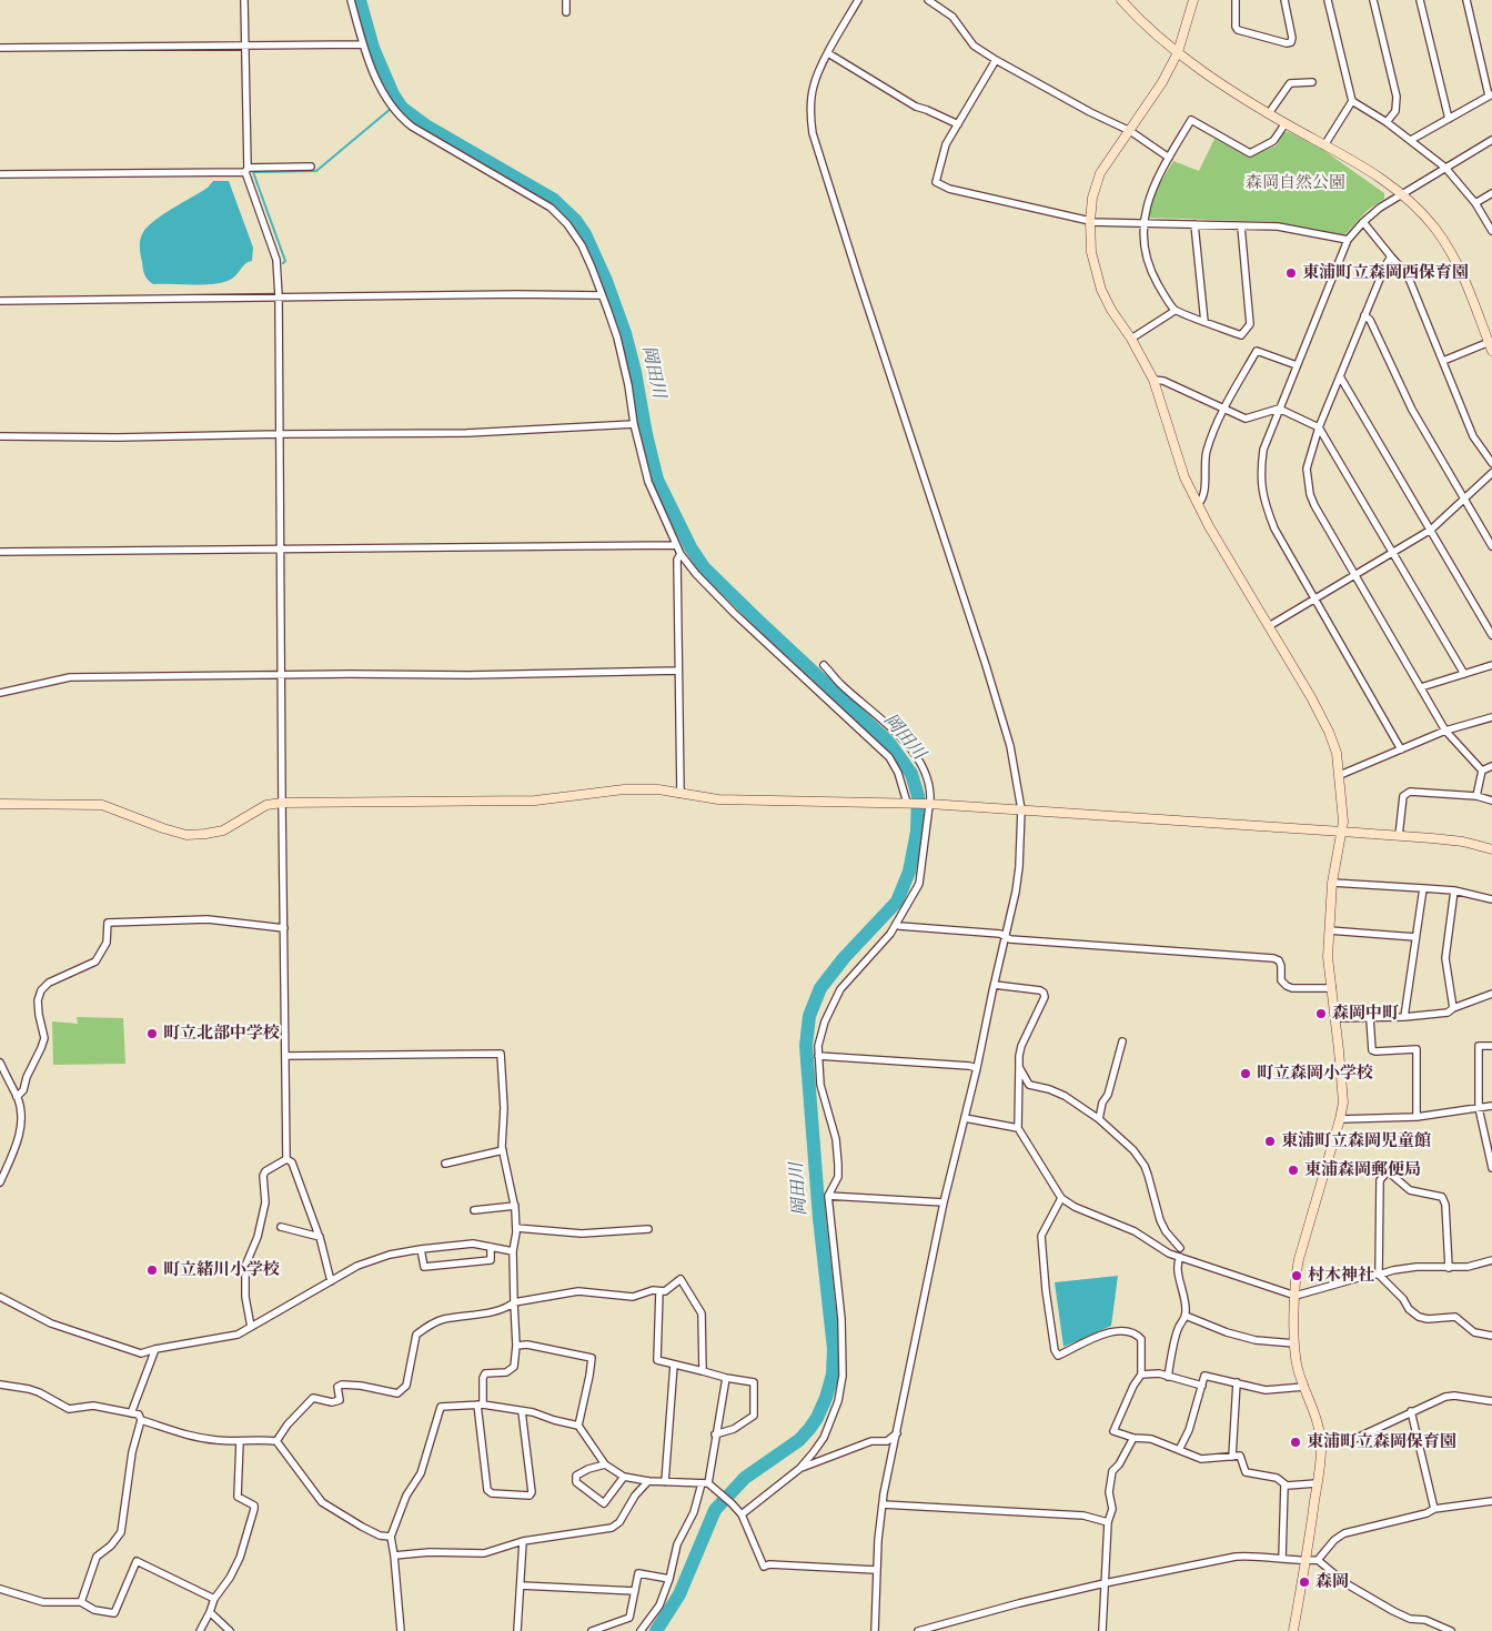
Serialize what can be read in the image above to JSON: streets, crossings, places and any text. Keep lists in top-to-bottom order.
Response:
{
  "water": ["岡田川"],
  "parks": ["森岡自然公園"],
  "places": [
    "東浦町立森岡西保育園",
    "森岡中町",
    "町立北部中学校",
    "町立森岡小学校",
    "東浦町立森岡児童館",
    "東浦森岡郵便局",
    "町立緒川小学校",
    "村木神社",
    "東浦町立森岡保育園",
    "森岡"
  ]
}
